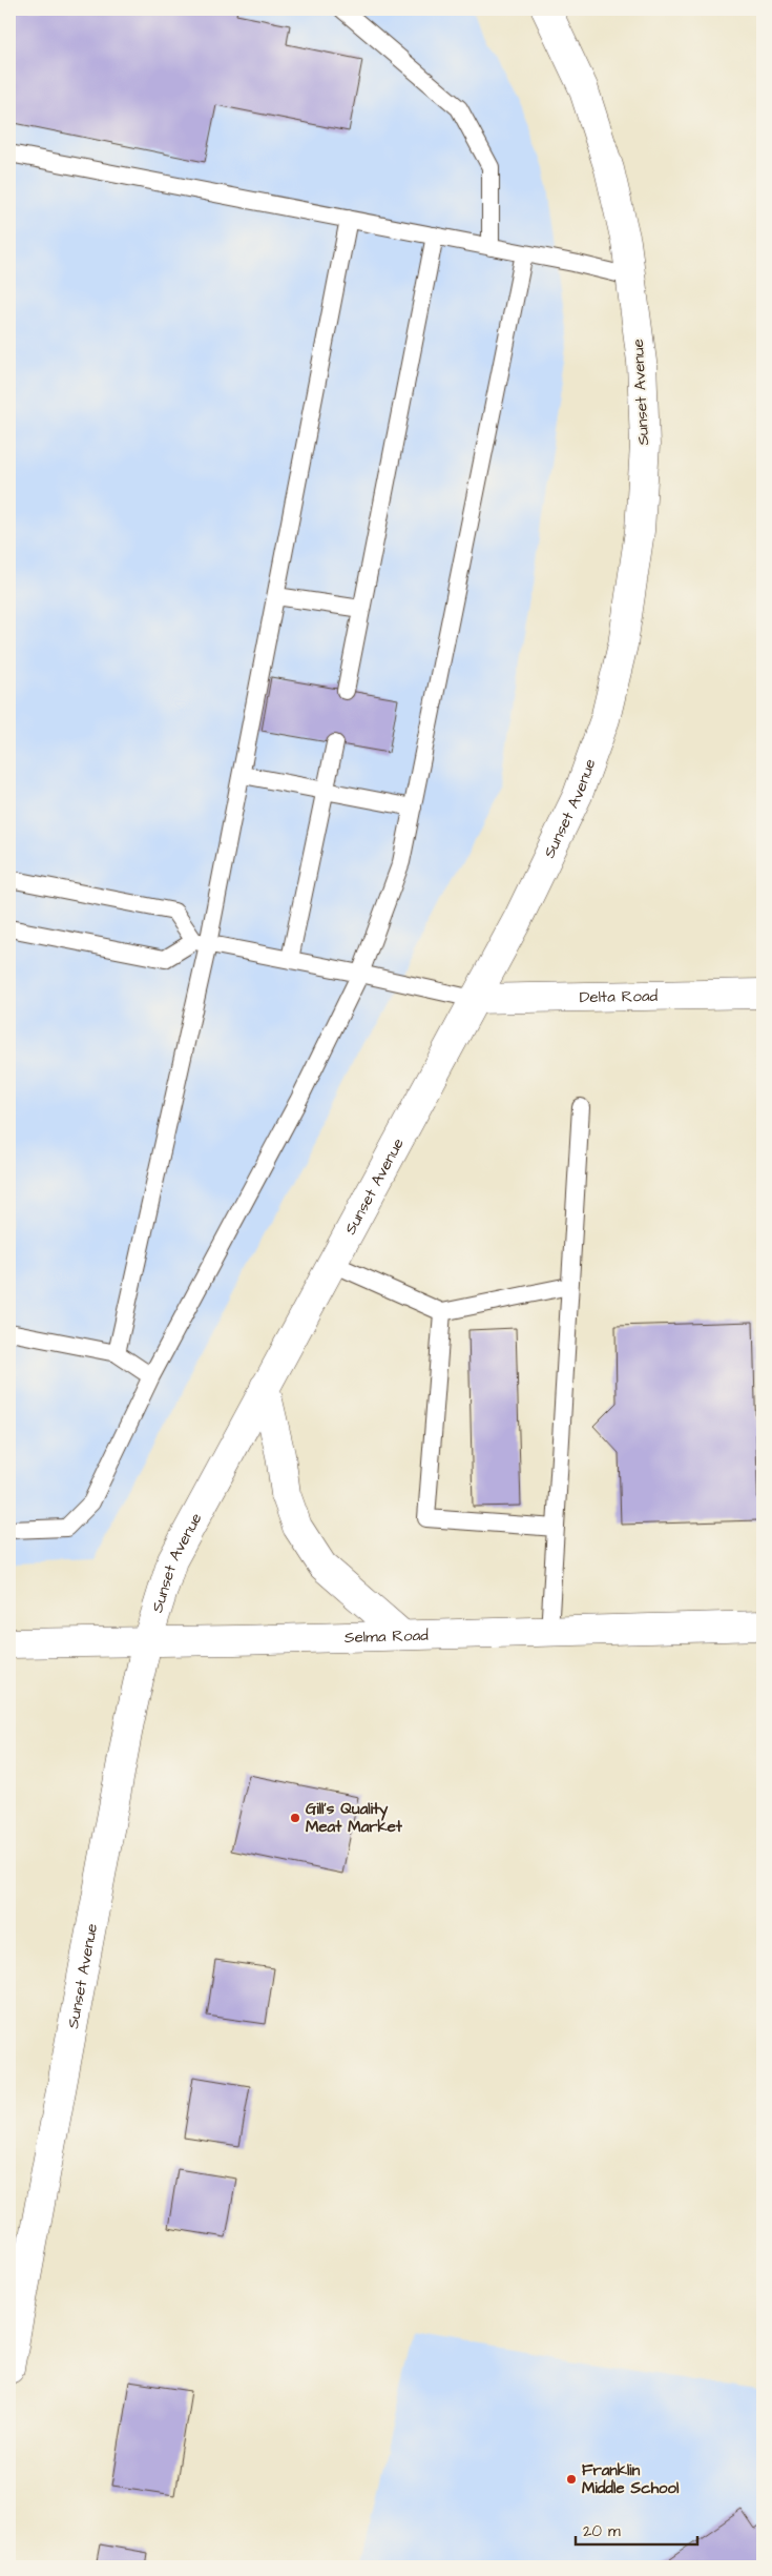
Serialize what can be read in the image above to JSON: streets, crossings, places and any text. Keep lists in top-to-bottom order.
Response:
{
  "streets": {
    "street": ["Sunset Avenue", "Delta Road", "Selma Road"]
  },
  "crossings": [
    ["Sunset Avenue", "Delta Road"],
    ["Sunset Avenue", "Selma Road"]
  ],
  "places": ["Gill's Quality Meat Market", "Franklin Middle School"],
  "scale_bar": "20 m"
}
